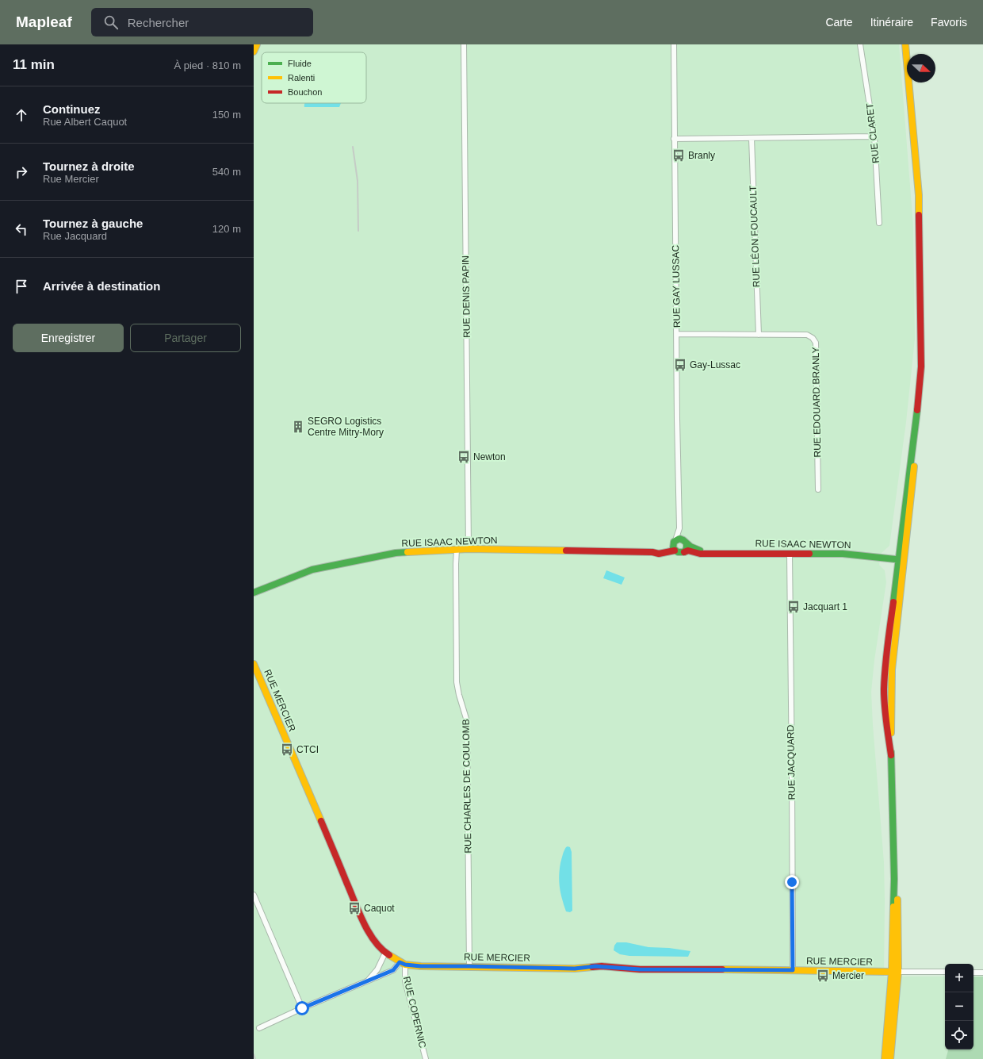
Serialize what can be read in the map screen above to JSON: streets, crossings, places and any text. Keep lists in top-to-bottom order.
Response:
{
  "streets": {
    "street": [
      "RUE CLARET",
      "RUE LÉON FOUCAULT",
      "RUE GAY LUSSAC",
      "RUE DENIS PAPIN",
      "RUE EDOUARD BRANLY",
      "RUE ISAAC NEWTON",
      "RUE MERCIER",
      "RUE JACQUARD",
      "RUE CHARLES DE COULOMB",
      "RUE COPERNIC"
    ]
  },
  "crossings": [
    ["RUE LÉON FOUCAULT", "RUE EDOUARD BRANLY"],
    ["RUE GAY LUSSAC", "RUE EDOUARD BRANLY"],
    ["RUE GAY LUSSAC", "RUE ISAAC NEWTON"],
    ["RUE DENIS PAPIN", "RUE ISAAC NEWTON"],
    ["RUE ISAAC NEWTON", "RUE JACQUARD"],
    ["RUE ISAAC NEWTON", "RUE CHARLES DE COULOMB"],
    ["RUE MERCIER", "RUE JACQUARD"],
    ["RUE MERCIER", "RUE CHARLES DE COULOMB"],
    ["RUE MERCIER", "RUE COPERNIC"]
  ],
  "places": {
    "bus stop": [
      "Branly",
      "Gay-Lussac",
      "Newton",
      "Jacquart 1",
      "CTCI",
      "Caquot",
      "Mercier"
    ],
    "building": ["SEGRO Logistics Centre Mitry-Mory"]
  },
  "legend": ["Fluide", "Ralenti", "Bouchon"],
  "north": "right",
  "page": {
    "header": "Mapleaf",
    "search": "Rechercher",
    "nav": ["Carte", "Itinéraire", "Favoris"],
    "heading": ["11 min", "À pied · 810 m"],
    "list": [
      ["Continuez", "Rue Albert Caquot", "150 m"],
      ["Tournez à droite", "Rue Mercier", "540 m"],
      ["Tournez à gauche", "Rue Jacquard", "120 m"],
      "Arrivée à destination"
    ],
    "buttons": ["Enregistrer", "Partager"],
    "map_buttons": ["+", "−"]
  }
}
